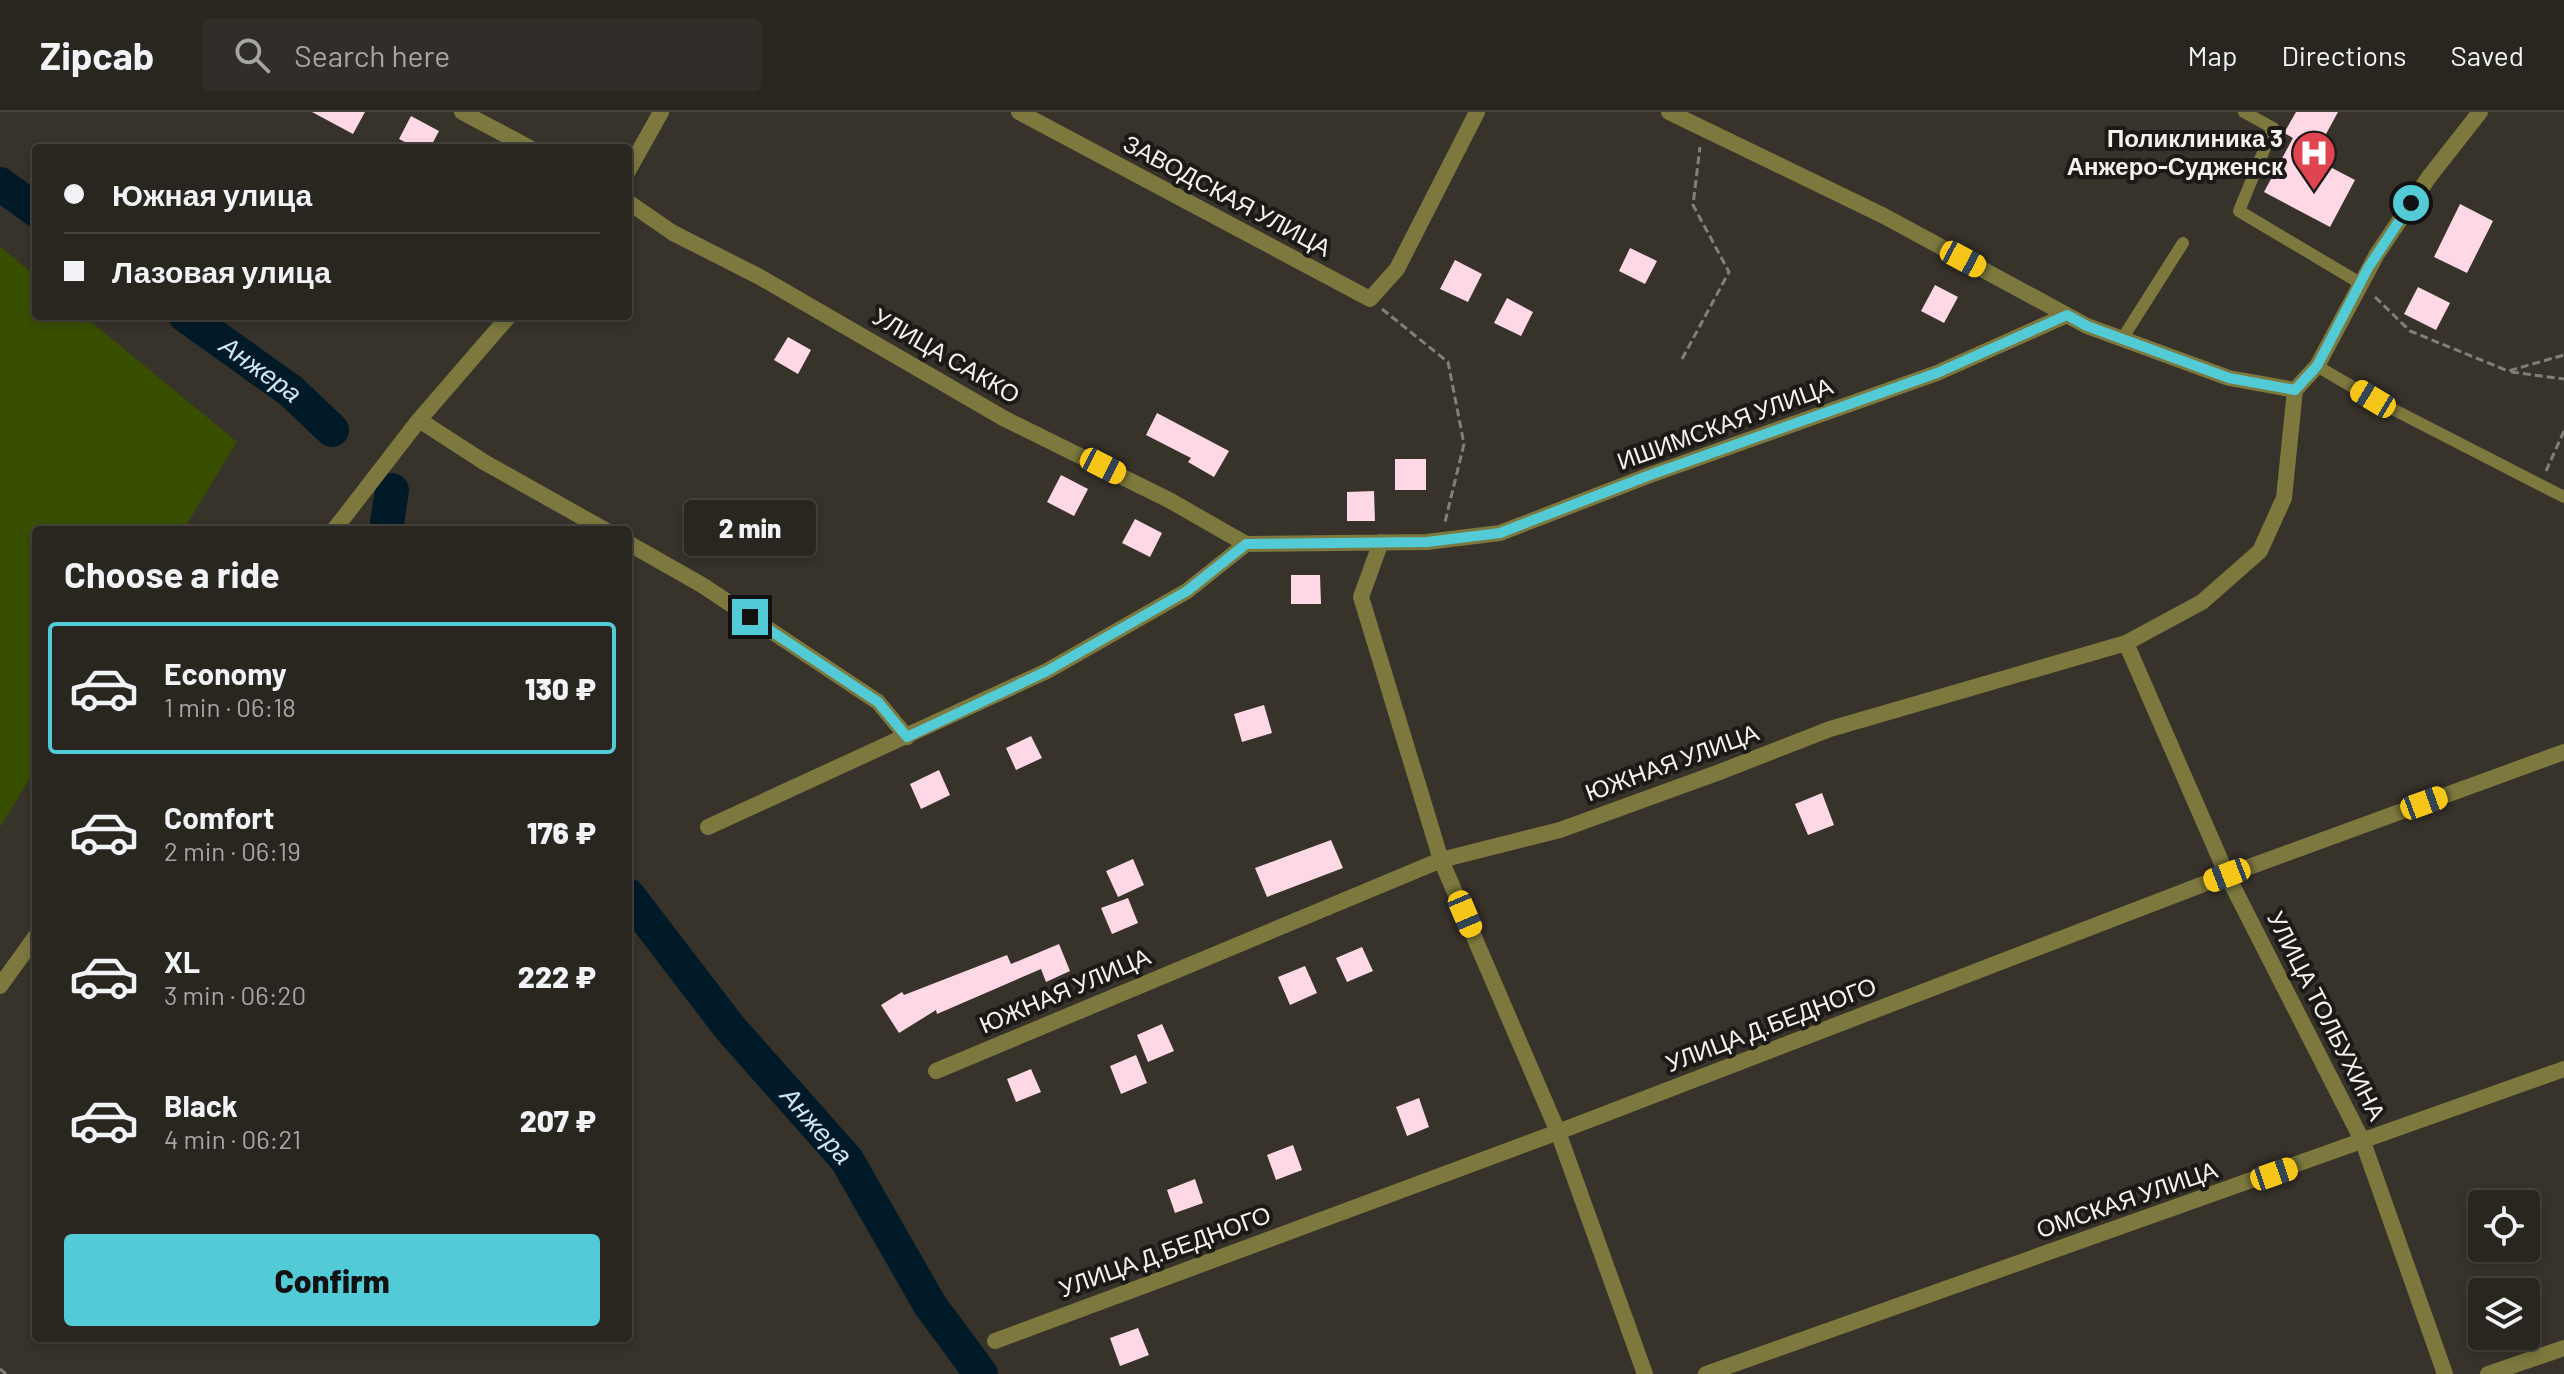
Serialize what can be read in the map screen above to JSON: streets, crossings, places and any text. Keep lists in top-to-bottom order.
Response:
{
  "streets": {
    "street": [
      "ЗАВОДСКАЯ УЛИЦА",
      "УЛИЦА САККО",
      "ИШИМСКАЯ УЛИЦА",
      "ЮЖНАЯ УЛИЦА",
      "УЛИЦА ТОЛБУХИНА",
      "УЛИЦА Д.БЕДНОГО",
      "ОМСКАЯ УЛИЦА"
    ]
  },
  "crossings": [
    ["УЛИЦА САККО", "ИШИМСКАЯ УЛИЦА"],
    ["ЮЖНАЯ УЛИЦА", "УЛИЦА ТОЛБУХИНА"],
    ["УЛИЦА ТОЛБУХИНА", "УЛИЦА Д.БЕДНОГО"],
    ["УЛИЦА ТОЛБУХИНА", "ОМСКАЯ УЛИЦА"]
  ],
  "water": ["Анжера"],
  "places": {
    "hospital": ["Поликлиника 3 Анжеро-Судженск"]
  },
  "page": {
    "header": "Zipcab",
    "search": "Search here",
    "nav": ["Map", "Directions", "Saved"],
    "banner": ["Южная улица", "Лазовая улица"],
    "bubble": "2 min",
    "heading": "Choose a ride",
    "list": [
      {
        "name": "Economy",
        "note": "1 min · 06:18",
        "value": "130 ₽"
      },
      {
        "name": "Comfort",
        "note": "2 min · 06:19",
        "value": "176 ₽"
      },
      {
        "name": "XL",
        "note": "3 min · 06:20",
        "value": "222 ₽"
      },
      {
        "name": "Black",
        "note": "4 min · 06:21",
        "value": "207 ₽"
      }
    ],
    "buttons": "Confirm"
  }
}
